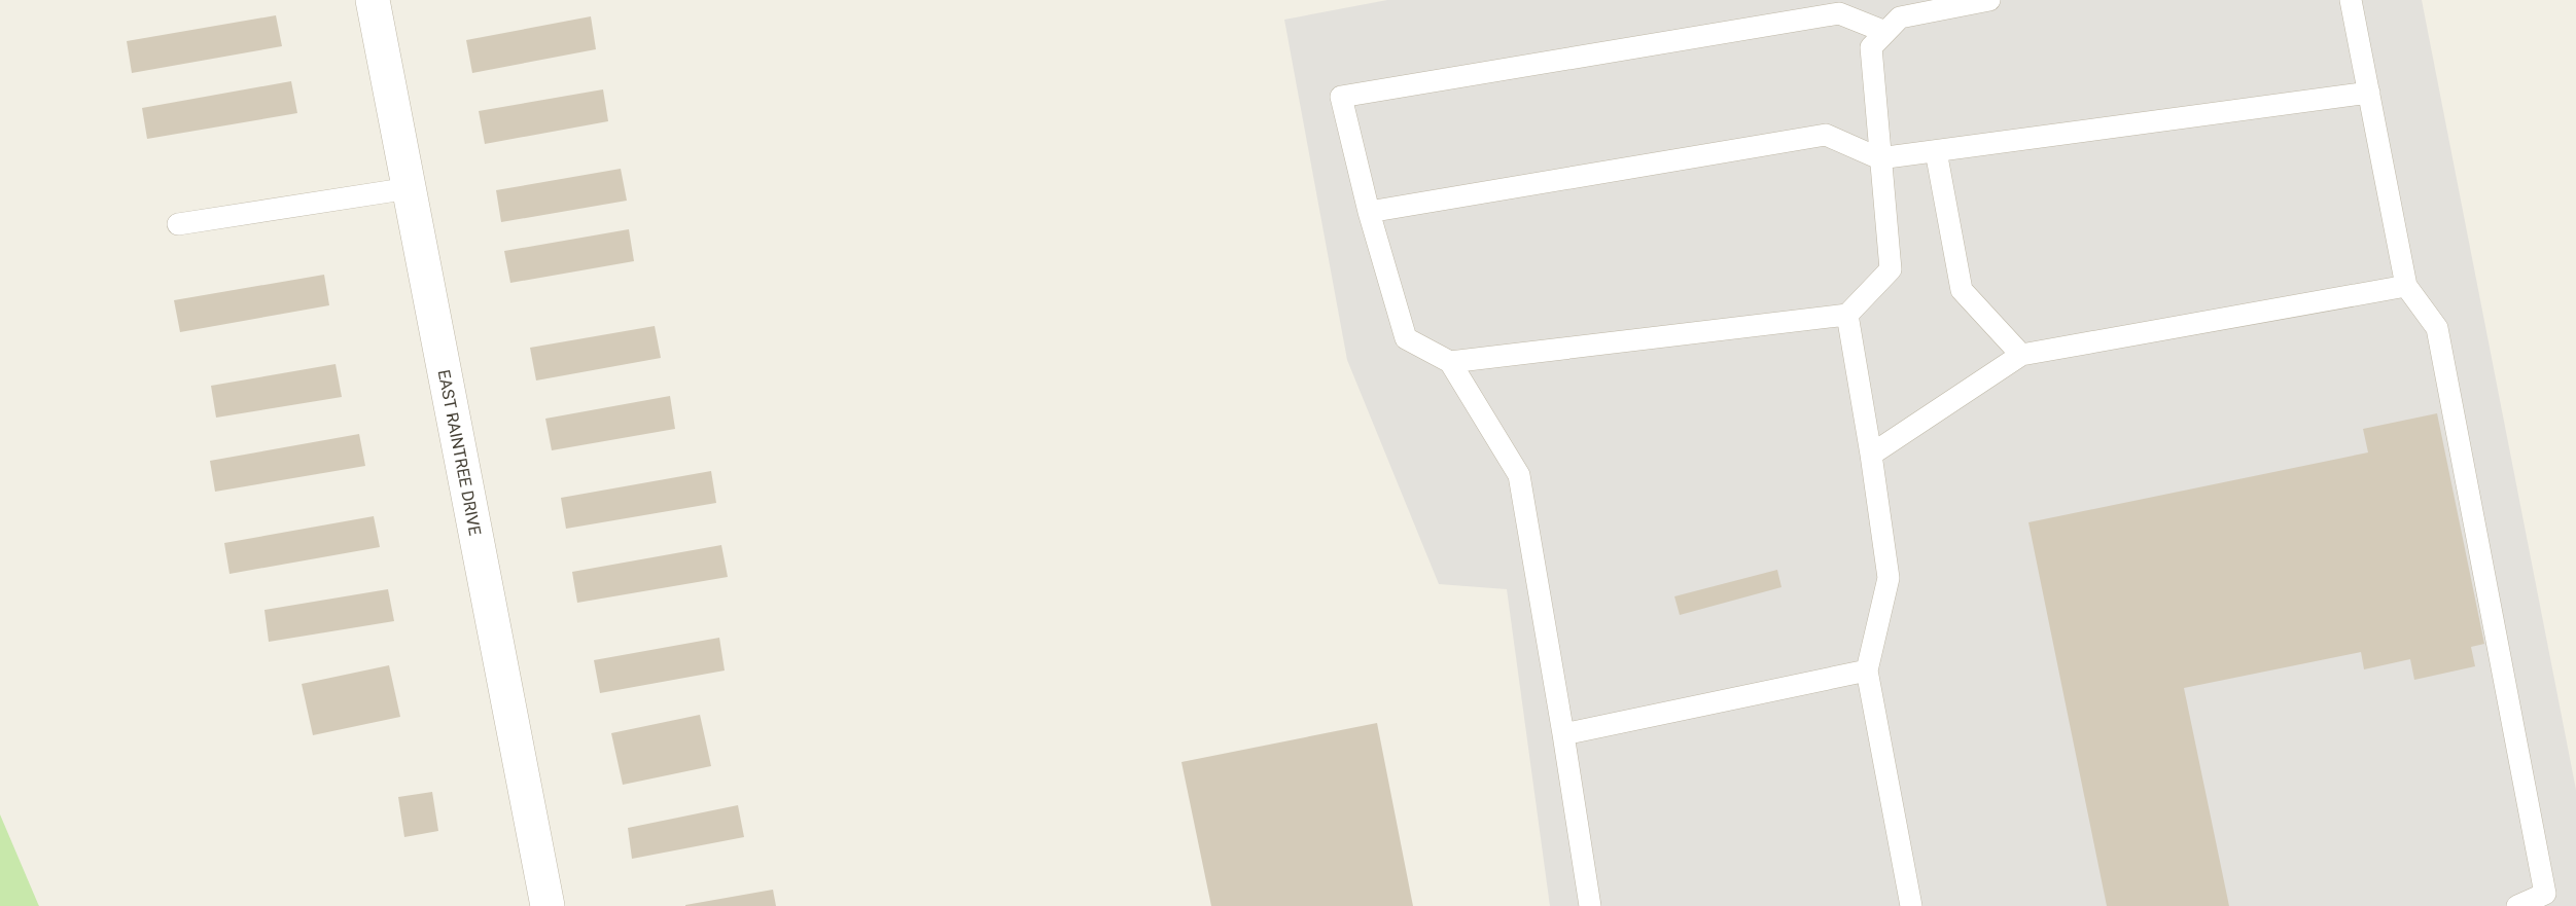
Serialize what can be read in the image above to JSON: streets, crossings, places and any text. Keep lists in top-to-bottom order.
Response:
{
  "streets": {
    "street": ["EAST RAINTREE DRIVE"]
  }
}
